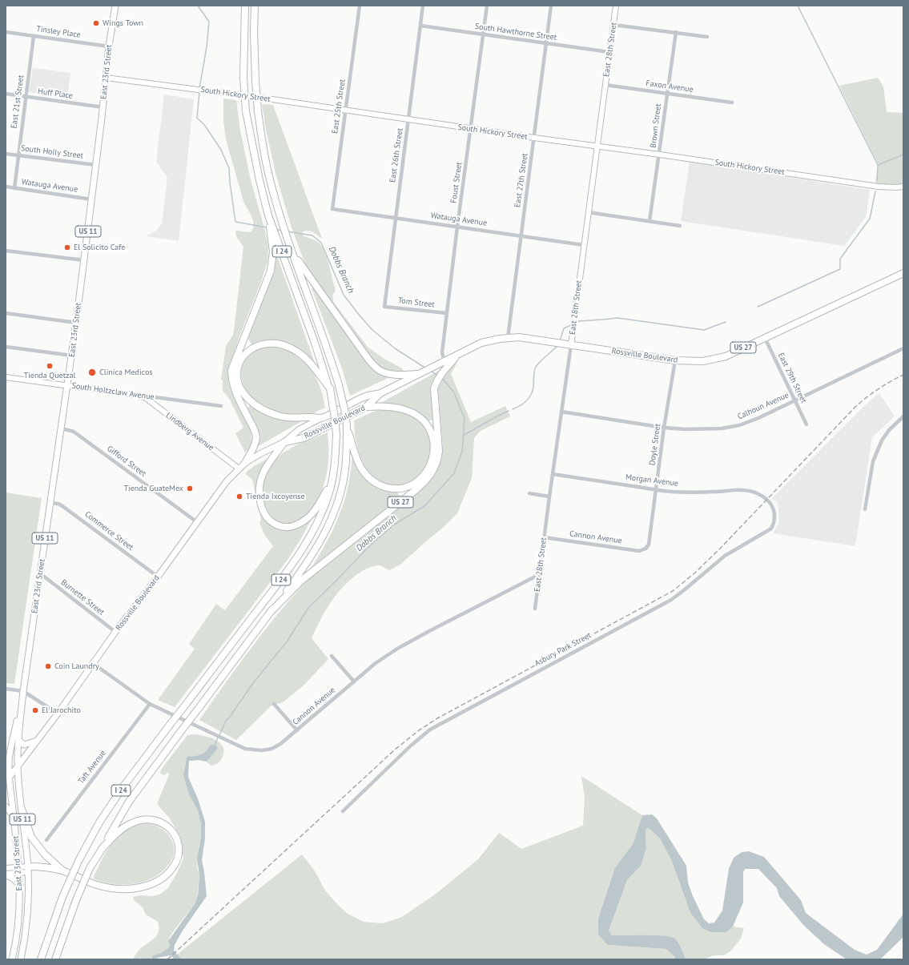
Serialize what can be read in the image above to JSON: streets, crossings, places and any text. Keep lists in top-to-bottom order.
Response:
{
  "streets": {
    "highway": ["I 24", "US 27", "Rossville Boulevard"],
    "main road": ["East 23rd Street", "US 11"],
    "street": [
      "Tinsley Place",
      "South Hawthorne Street",
      "East 28th Street",
      "Faxon Avenue",
      "Huff Place",
      "South Hickory Street",
      "East 21st Street",
      "East 25th Street",
      "Brown Street",
      "South Holly Street",
      "East 26th Street",
      "East 27th Street",
      "Foust Street",
      "Watauga Avenue",
      "Tom Street",
      "East 29th Street",
      "South Holtzclaw Avenue",
      "Calhoun Avenue",
      "Lindberg Avenue",
      "Doyle Street",
      "Gifford Street",
      "Morgan Avenue",
      "Commerce Street",
      "Cannon Avenue",
      "Burnette Street",
      "Asbury Park Street",
      "Taft Avenue"
    ]
  },
  "crossings": [
    ["Tinsley Place", "East 23rd Street"],
    ["Tinsley Place", "East 21st Street"],
    ["South Hawthorne Street", "East 28th Street"],
    ["South Hawthorne Street", "East 26th Street"],
    ["South Hawthorne Street", "East 27th Street"],
    ["South Hawthorne Street", "Foust Street"],
    ["East 28th Street", "Faxon Avenue"],
    ["East 28th Street", "South Hickory Street"],
    ["East 28th Street", "Watauga Avenue"],
    ["East 28th Street", "Rossville Boulevard"],
    ["East 28th Street", "Calhoun Avenue"],
    ["East 28th Street", "Morgan Avenue"],
    ["East 28th Street", "Cannon Avenue"],
    ["East 23rd Street", "Huff Place"],
    ["East 23rd Street", "South Hickory Street"],
    ["East 23rd Street", "South Holly Street"],
    ["East 23rd Street", "Watauga Avenue"],
    ["East 23rd Street", "Rossville Boulevard"],
    ["East 23rd Street", "South Holtzclaw Avenue"],
    ["East 23rd Street", "Gifford Street"],
    ["East 23rd Street", "Commerce Street"],
    ["East 23rd Street", "Burnette Street"],
    ["Faxon Avenue", "Brown Street"],
    ["Huff Place", "East 21st Street"],
    ["South Hickory Street", "East 25th Street"],
    ["South Hickory Street", "Brown Street"],
    ["South Hickory Street", "East 26th Street"],
    ["South Hickory Street", "East 27th Street"],
    ["South Hickory Street", "Foust Street"],
    ["East 21st Street", "South Holly Street"],
    ["East 21st Street", "Watauga Avenue"],
    ["East 25th Street", "Watauga Avenue"],
    ["East 26th Street", "Watauga Avenue"],
    ["East 26th Street", "Tom Street"],
    ["East 27th Street", "Watauga Avenue"],
    ["East 27th Street", "Rossville Boulevard"],
    ["Foust Street", "Watauga Avenue"],
    ["Foust Street", "Tom Street"],
    ["Foust Street", "Rossville Boulevard"],
    ["I 24", "US 27"],
    ["US 27", "Rossville Boulevard"],
    ["Rossville Boulevard", "East 29th Street"],
    ["Rossville Boulevard", "Lindberg Avenue"],
    ["Rossville Boulevard", "Doyle Street"],
    ["Rossville Boulevard", "Gifford Street"],
    ["Rossville Boulevard", "Commerce Street"],
    ["Rossville Boulevard", "Cannon Avenue"],
    ["Rossville Boulevard", "Burnette Street"],
    ["East 29th Street", "Calhoun Avenue"],
    ["South Holtzclaw Avenue", "Lindberg Avenue"],
    ["Calhoun Avenue", "Doyle Street"],
    ["Doyle Street", "Morgan Avenue"],
    ["Doyle Street", "Cannon Avenue"],
    ["Morgan Avenue", "Asbury Park Street"],
    ["Cannon Avenue", "Taft Avenue"]
  ],
  "water": ["Dobbs Branch"],
  "places": [
    "Wings Town",
    "El Solicito Cafe",
    "Tienda Quetzal",
    "Clinica Medicos",
    "Tienda GuateMex",
    "Tienda Ixcoyense",
    "Coin Laundry",
    "El Jarochito"
  ]
}
